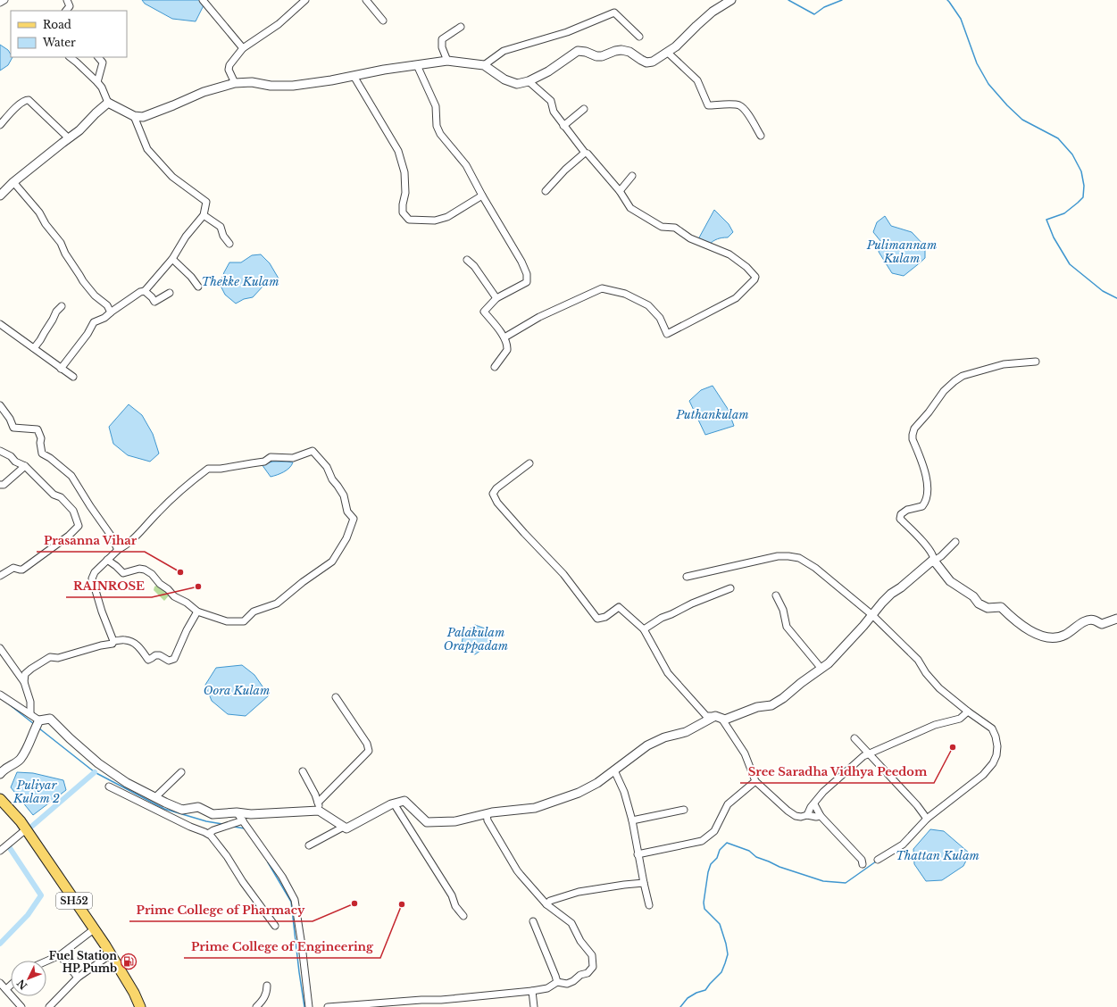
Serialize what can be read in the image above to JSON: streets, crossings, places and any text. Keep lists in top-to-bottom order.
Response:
{
  "streets": {
    "main road": ["SH52"]
  },
  "water": [
    "Pulimannam Kulam",
    "Thekke Kulam",
    "Puthankulam",
    "Palakulam Orappadam",
    "Oora Kulam",
    "Puliyar Kulam 2",
    "Thattan Kulam"
  ],
  "places": {
    "other": [
      "Prasanna Vihar",
      "RAINROSE",
      "Sree Saradha Vidhya Peedom",
      "Prime College of Pharmacy",
      "Prime College of Engineering"
    ],
    "fuel station": ["Fuel Station HP Pumb"]
  },
  "legend": ["Road", "Water"],
  "north": "bottom left"
}
